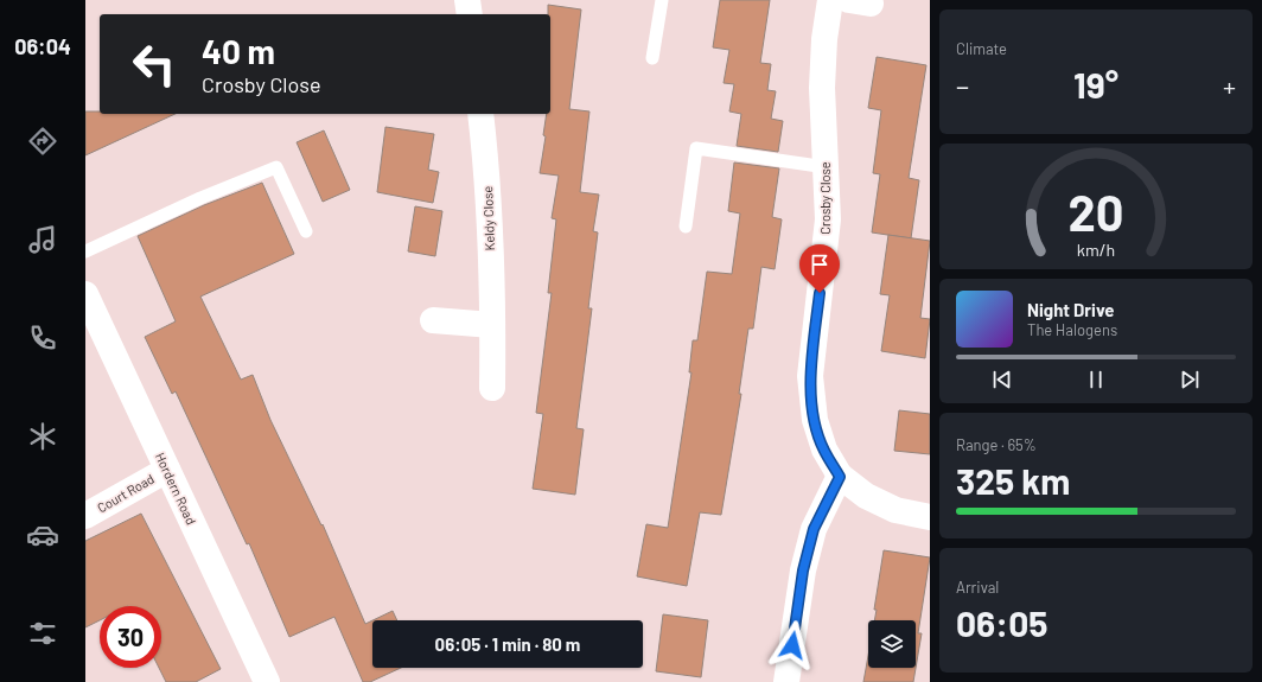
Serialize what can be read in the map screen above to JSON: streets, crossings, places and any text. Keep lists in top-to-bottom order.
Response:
{
  "streets": {
    "street": [
      "Crosby Close",
      "Keldy Close",
      "Hordern Road",
      "Court Road"
    ]
  },
  "crossings": [
    ["Hordern Road", "Court Road"]
  ],
  "page": {
    "tabs": "06:04",
    "tile": [
      "Climate",
      ["Range · 65%", "325 km"],
      ["Arrival", "06:05"]
    ],
    "turn": ["40 m", "Crosby Close"],
    "heat": ["−", "19°", "+"],
    "song": ["Night Drive", "The Halogens"],
    "limit": "30",
    "trip": "06:05 · 1 min · 80 m",
    "gauge": ["20", "km/h"]
  }
}
